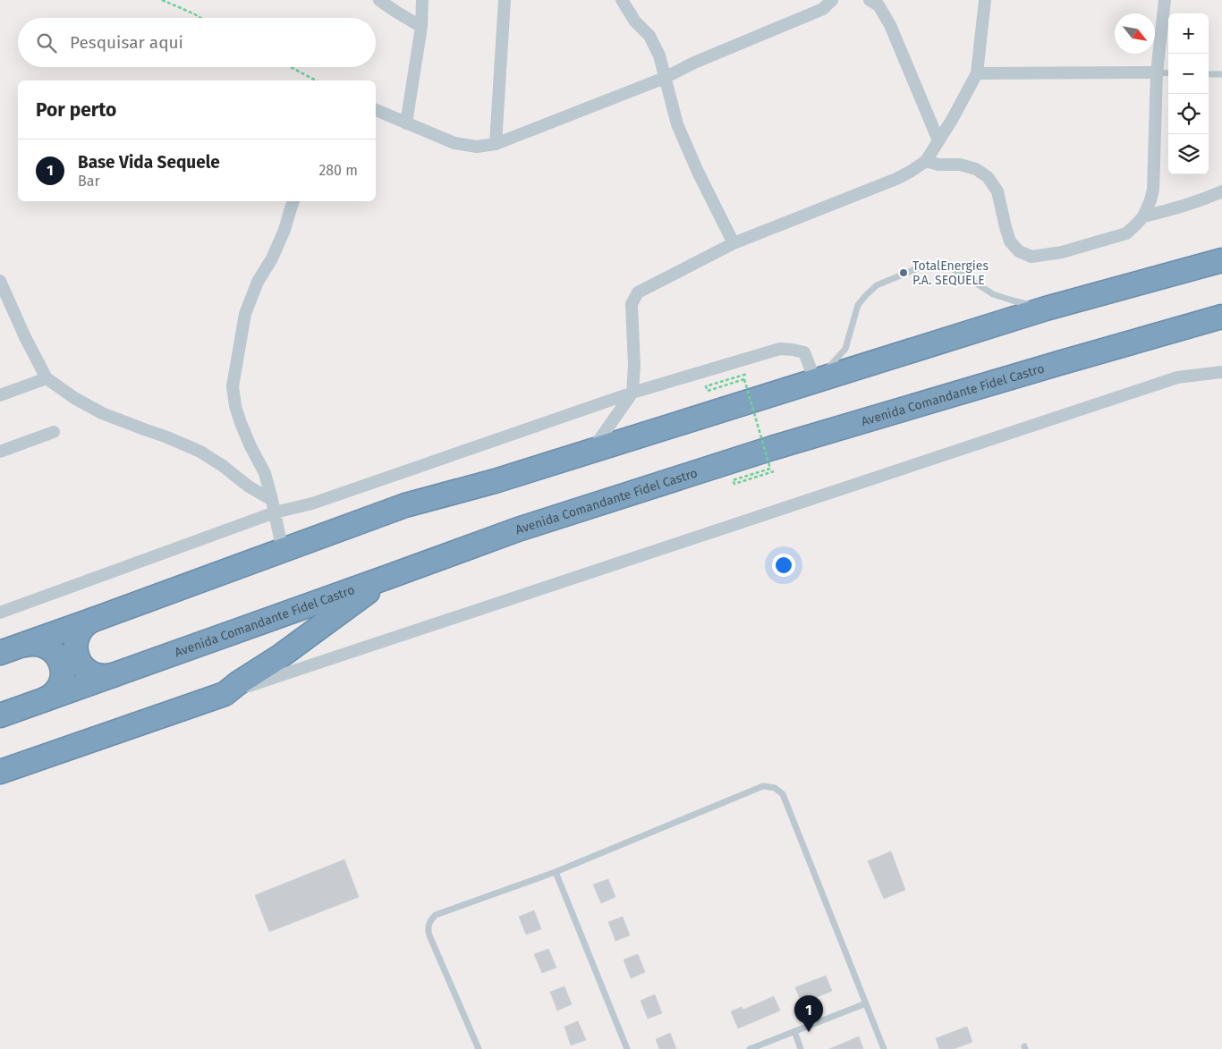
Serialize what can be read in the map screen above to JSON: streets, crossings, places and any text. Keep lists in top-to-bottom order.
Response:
{
  "streets": {
    "highway": ["Avenida Comandante Fidel Castro"]
  },
  "places": ["TotalEnergies P.A. SEQUELE"],
  "north": "bottom right",
  "page": {
    "map_buttons": ["+", "−"],
    "search": "Pesquisar aqui",
    "heading": "Por perto",
    "list": [
      {
        "mark": "1",
        "name": "Base Vida Sequele",
        "note": "Bar",
        "value": "280 m"
      }
    ],
    "pins": "1"
  }
}
